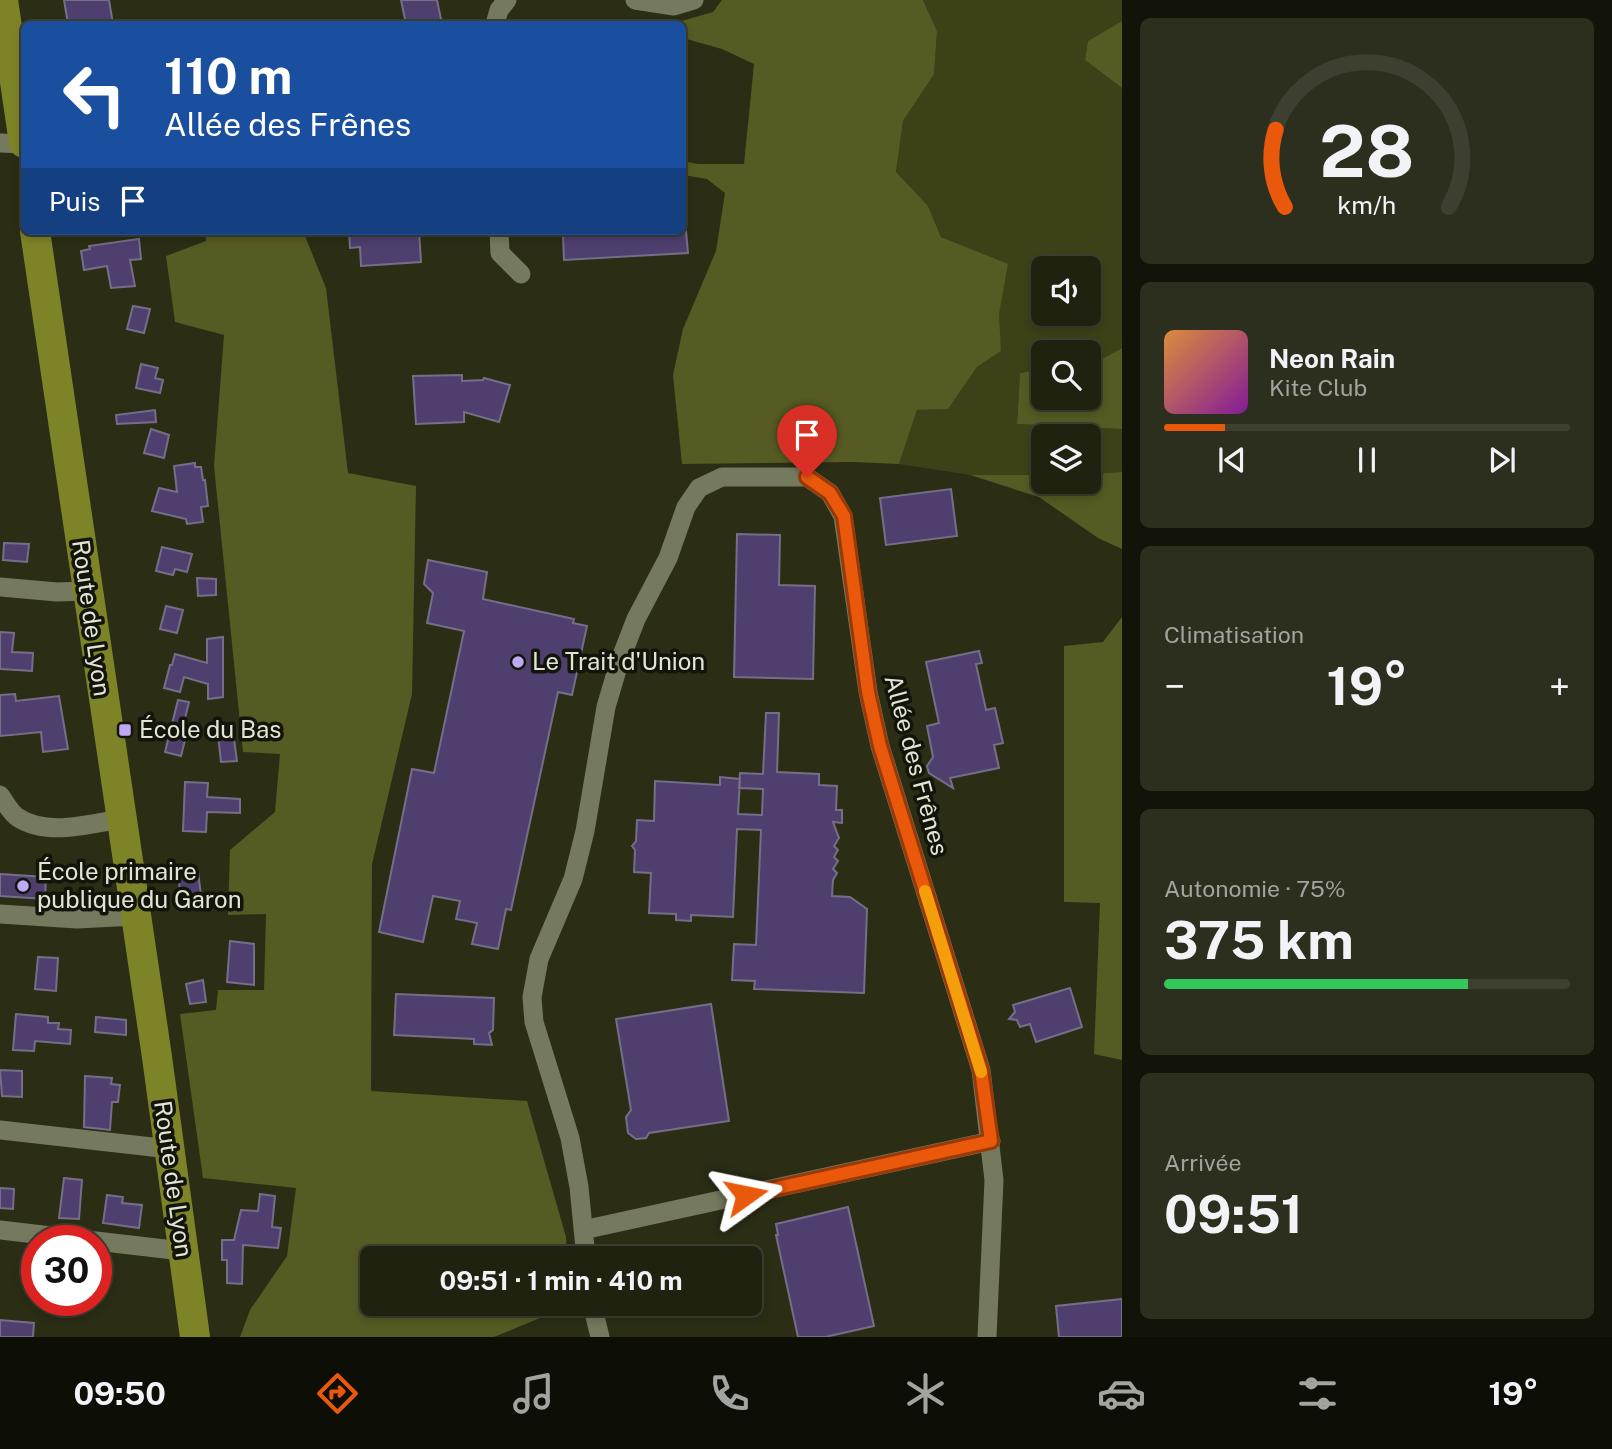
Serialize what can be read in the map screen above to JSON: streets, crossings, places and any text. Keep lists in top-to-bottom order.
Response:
{
  "streets": {
    "main road": ["Route de Lyon"],
    "street": ["Allée des Frênes"]
  },
  "places": {
    "other": ["Le Trait d'Union", "École primaire publique du Garon"],
    "transit": ["École du Bas"]
  },
  "page": {
    "turn": ["110 m", "Allée des Frênes"],
    "then": "Puis",
    "song": ["Neon Rain", "Kite Club"],
    "tile": [
      "Climatisation",
      ["Autonomie · 75%", "375 km"],
      ["Arrivée", "09:51"]
    ],
    "heat": ["−", "19°", "+"],
    "limit": "30",
    "trip": "09:51 · 1 min · 410 m",
    "tabs": ["09:50", "19°"],
    "gauge": ["28", "km/h"]
  }
}
